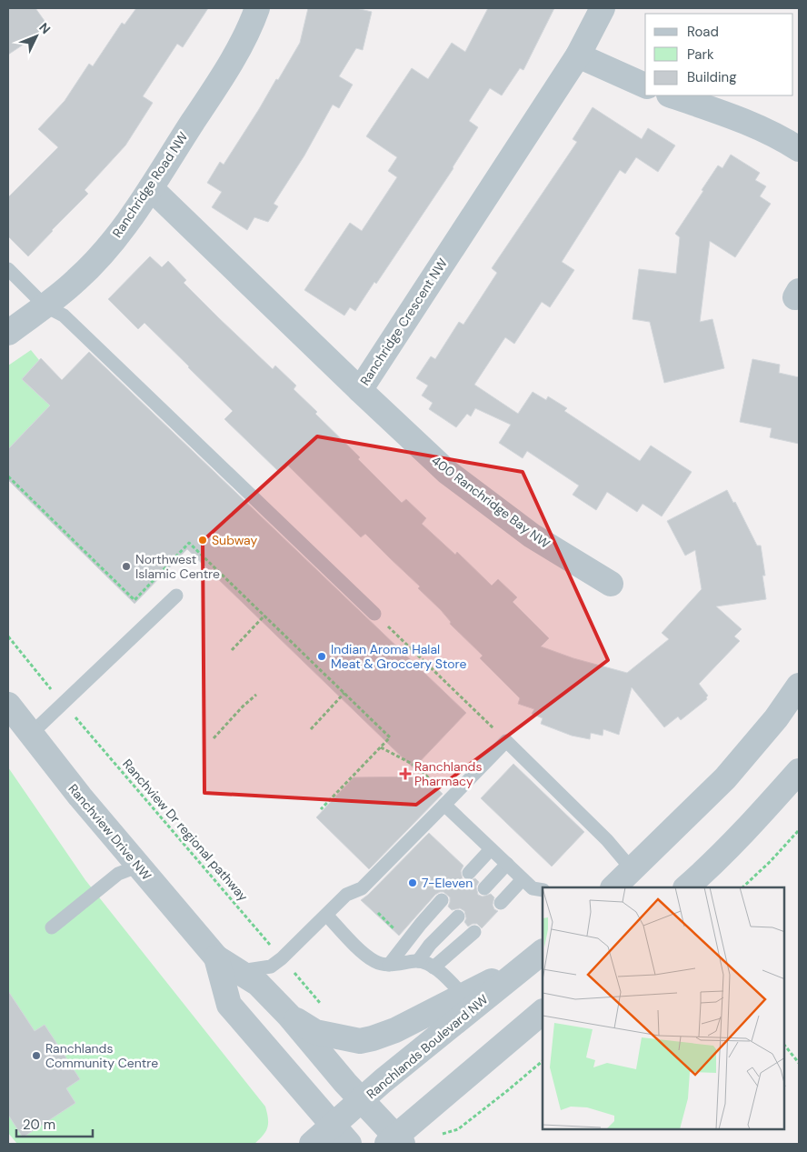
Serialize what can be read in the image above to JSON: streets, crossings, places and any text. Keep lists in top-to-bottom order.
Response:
{
  "streets": {
    "street": [
      "Ranchridge Road NW",
      "Ranchridge Crescent NW",
      "400 Ranchridge Bay NW",
      "Ranchview Drive NW",
      "Ranchlands Boulevard NW"
    ],
    "path": ["Ranchview Dr regional pathway"]
  },
  "crossings": [
    ["Ranchridge Road NW", "Ranchridge Crescent NW"],
    ["Ranchridge Crescent NW", "400 Ranchridge Bay NW"],
    ["Ranchview Drive NW", "Ranchlands Boulevard NW"]
  ],
  "places": {
    "other": [
      "Subway",
      "Northwest Islamic Centre",
      "Indian Aroma Halal Meat & Groccery Store",
      "7-Eleven",
      "Ranchlands Community Centre"
    ],
    "health": ["Ranchlands Pharmacy"]
  },
  "legend": ["Road", "Park", "Building"],
  "scale_bar": "20 m",
  "north": "top right"
}
